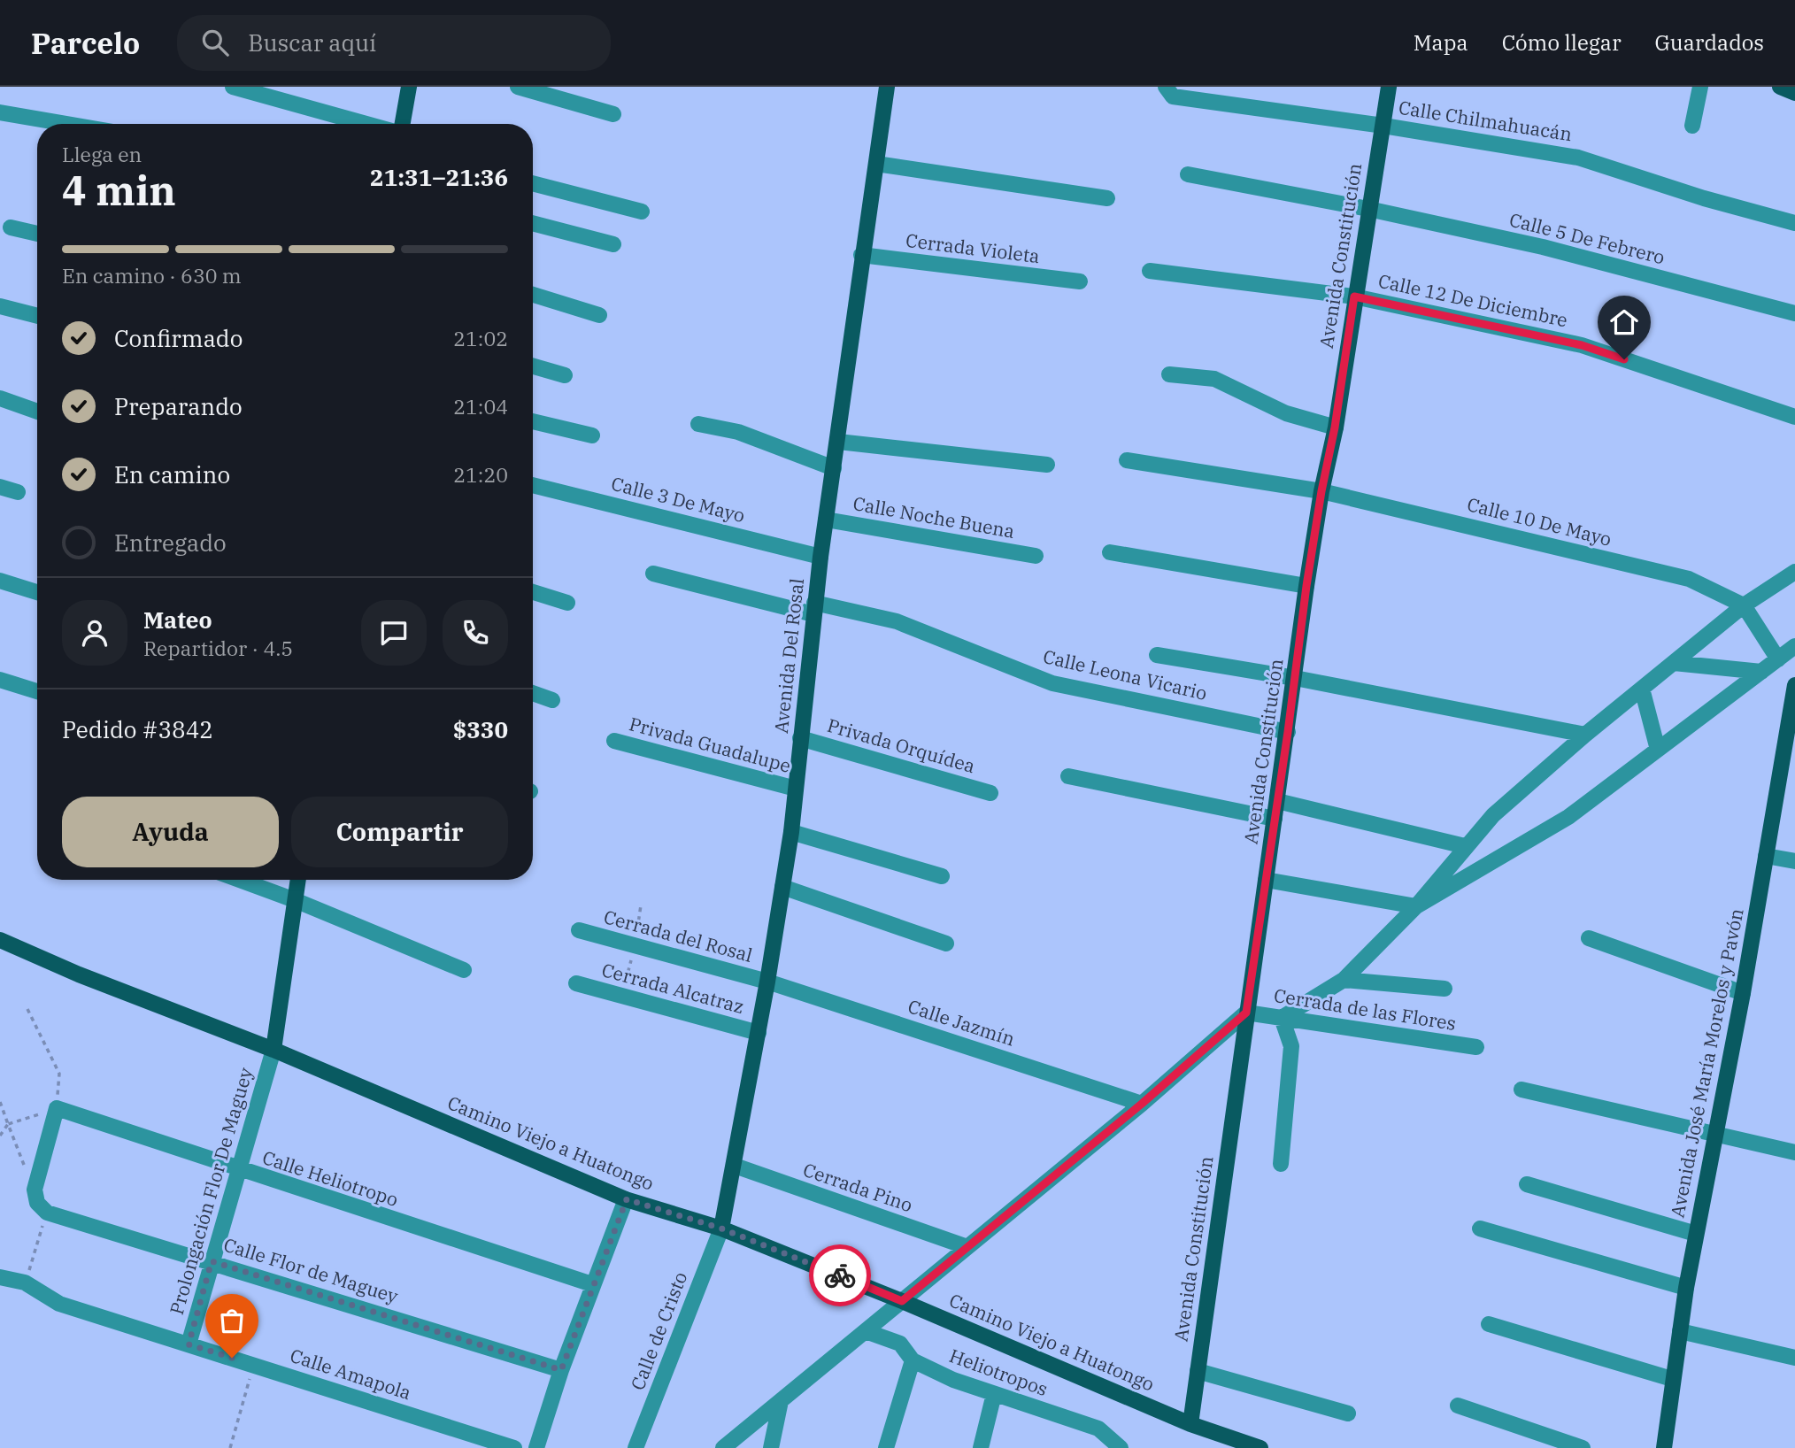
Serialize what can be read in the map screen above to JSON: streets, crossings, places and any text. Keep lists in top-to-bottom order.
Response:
{
  "streets": {
    "main road": [
      "Avenida Constitución",
      "Avenida Del Rosal",
      "Avenida José María Morelos y Pavón",
      "Camino Viejo a Huatongo"
    ],
    "street": [
      "Calle Chilmahuacán",
      "Calle 5 De Febrero",
      "Cerrada Violeta",
      "Calle 12 De Diciembre",
      "Calle 3 De Mayo",
      "Calle Noche Buena",
      "Calle 10 De Mayo",
      "Calle Leona Vicario",
      "Privada Guadalupe",
      "Privada Orquídea",
      "Cerrada del Rosal",
      "Cerrada Alcatraz",
      "Cerrada de las Flores",
      "Calle Jazmín",
      "Calle Heliotropo",
      "Cerrada Pino",
      "Prolongación Flor De Maguey",
      "Calle Flor de Maguey",
      "Calle de Cristo",
      "Heliotropos",
      "Calle Amapola"
    ]
  },
  "crossings": [
    ["Calle Chilmahuacán", "Avenida Constitución"],
    ["Calle 5 De Febrero", "Avenida Constitución"],
    ["Cerrada Violeta", "Avenida Del Rosal"],
    ["Avenida Constitución", "Calle 12 De Diciembre"],
    ["Avenida Constitución", "Calle 10 De Mayo"],
    ["Avenida Constitución", "Calle Leona Vicario"],
    ["Avenida Constitución", "Cerrada de las Flores"],
    ["Avenida Constitución", "Camino Viejo a Huatongo"],
    ["Calle 3 De Mayo", "Avenida Del Rosal"],
    ["Calle Noche Buena", "Avenida Del Rosal"],
    ["Avenida Del Rosal", "Calle Leona Vicario"],
    ["Avenida Del Rosal", "Privada Guadalupe"],
    ["Avenida Del Rosal", "Privada Orquídea"],
    ["Avenida Del Rosal", "Cerrada del Rosal"],
    ["Avenida Del Rosal", "Cerrada Alcatraz"],
    ["Avenida Del Rosal", "Calle Jazmín"],
    ["Avenida Del Rosal", "Camino Viejo a Huatongo"],
    ["Avenida Del Rosal", "Cerrada Pino"],
    ["Avenida Del Rosal", "Calle de Cristo"],
    ["Cerrada del Rosal", "Calle Jazmín"],
    ["Camino Viejo a Huatongo", "Prolongación Flor De Maguey"],
    ["Camino Viejo a Huatongo", "Calle de Cristo"],
    ["Calle Heliotropo", "Prolongación Flor De Maguey"],
    ["Prolongación Flor De Maguey", "Calle Flor de Maguey"],
    ["Prolongación Flor De Maguey", "Calle Amapola"]
  ],
  "page": {
    "header": "Parcelo",
    "search": "Buscar aquí",
    "nav": ["Mapa", "Cómo llegar", "Guardados"],
    "heading": ["4 min", "Llega en", "21:31–21:36"],
    "panel": [
      "Mateo",
      "Repartidor · 4.5",
      "Pedido #3842",
      "$330"
    ],
    "bar": "En camino · 630 m",
    "list": [
      ["Confirmado", "21:02"],
      ["Preparando", "21:04"],
      ["En camino", "21:20"],
      "Entregado"
    ],
    "buttons": ["Ayuda", "Compartir"]
  }
}
